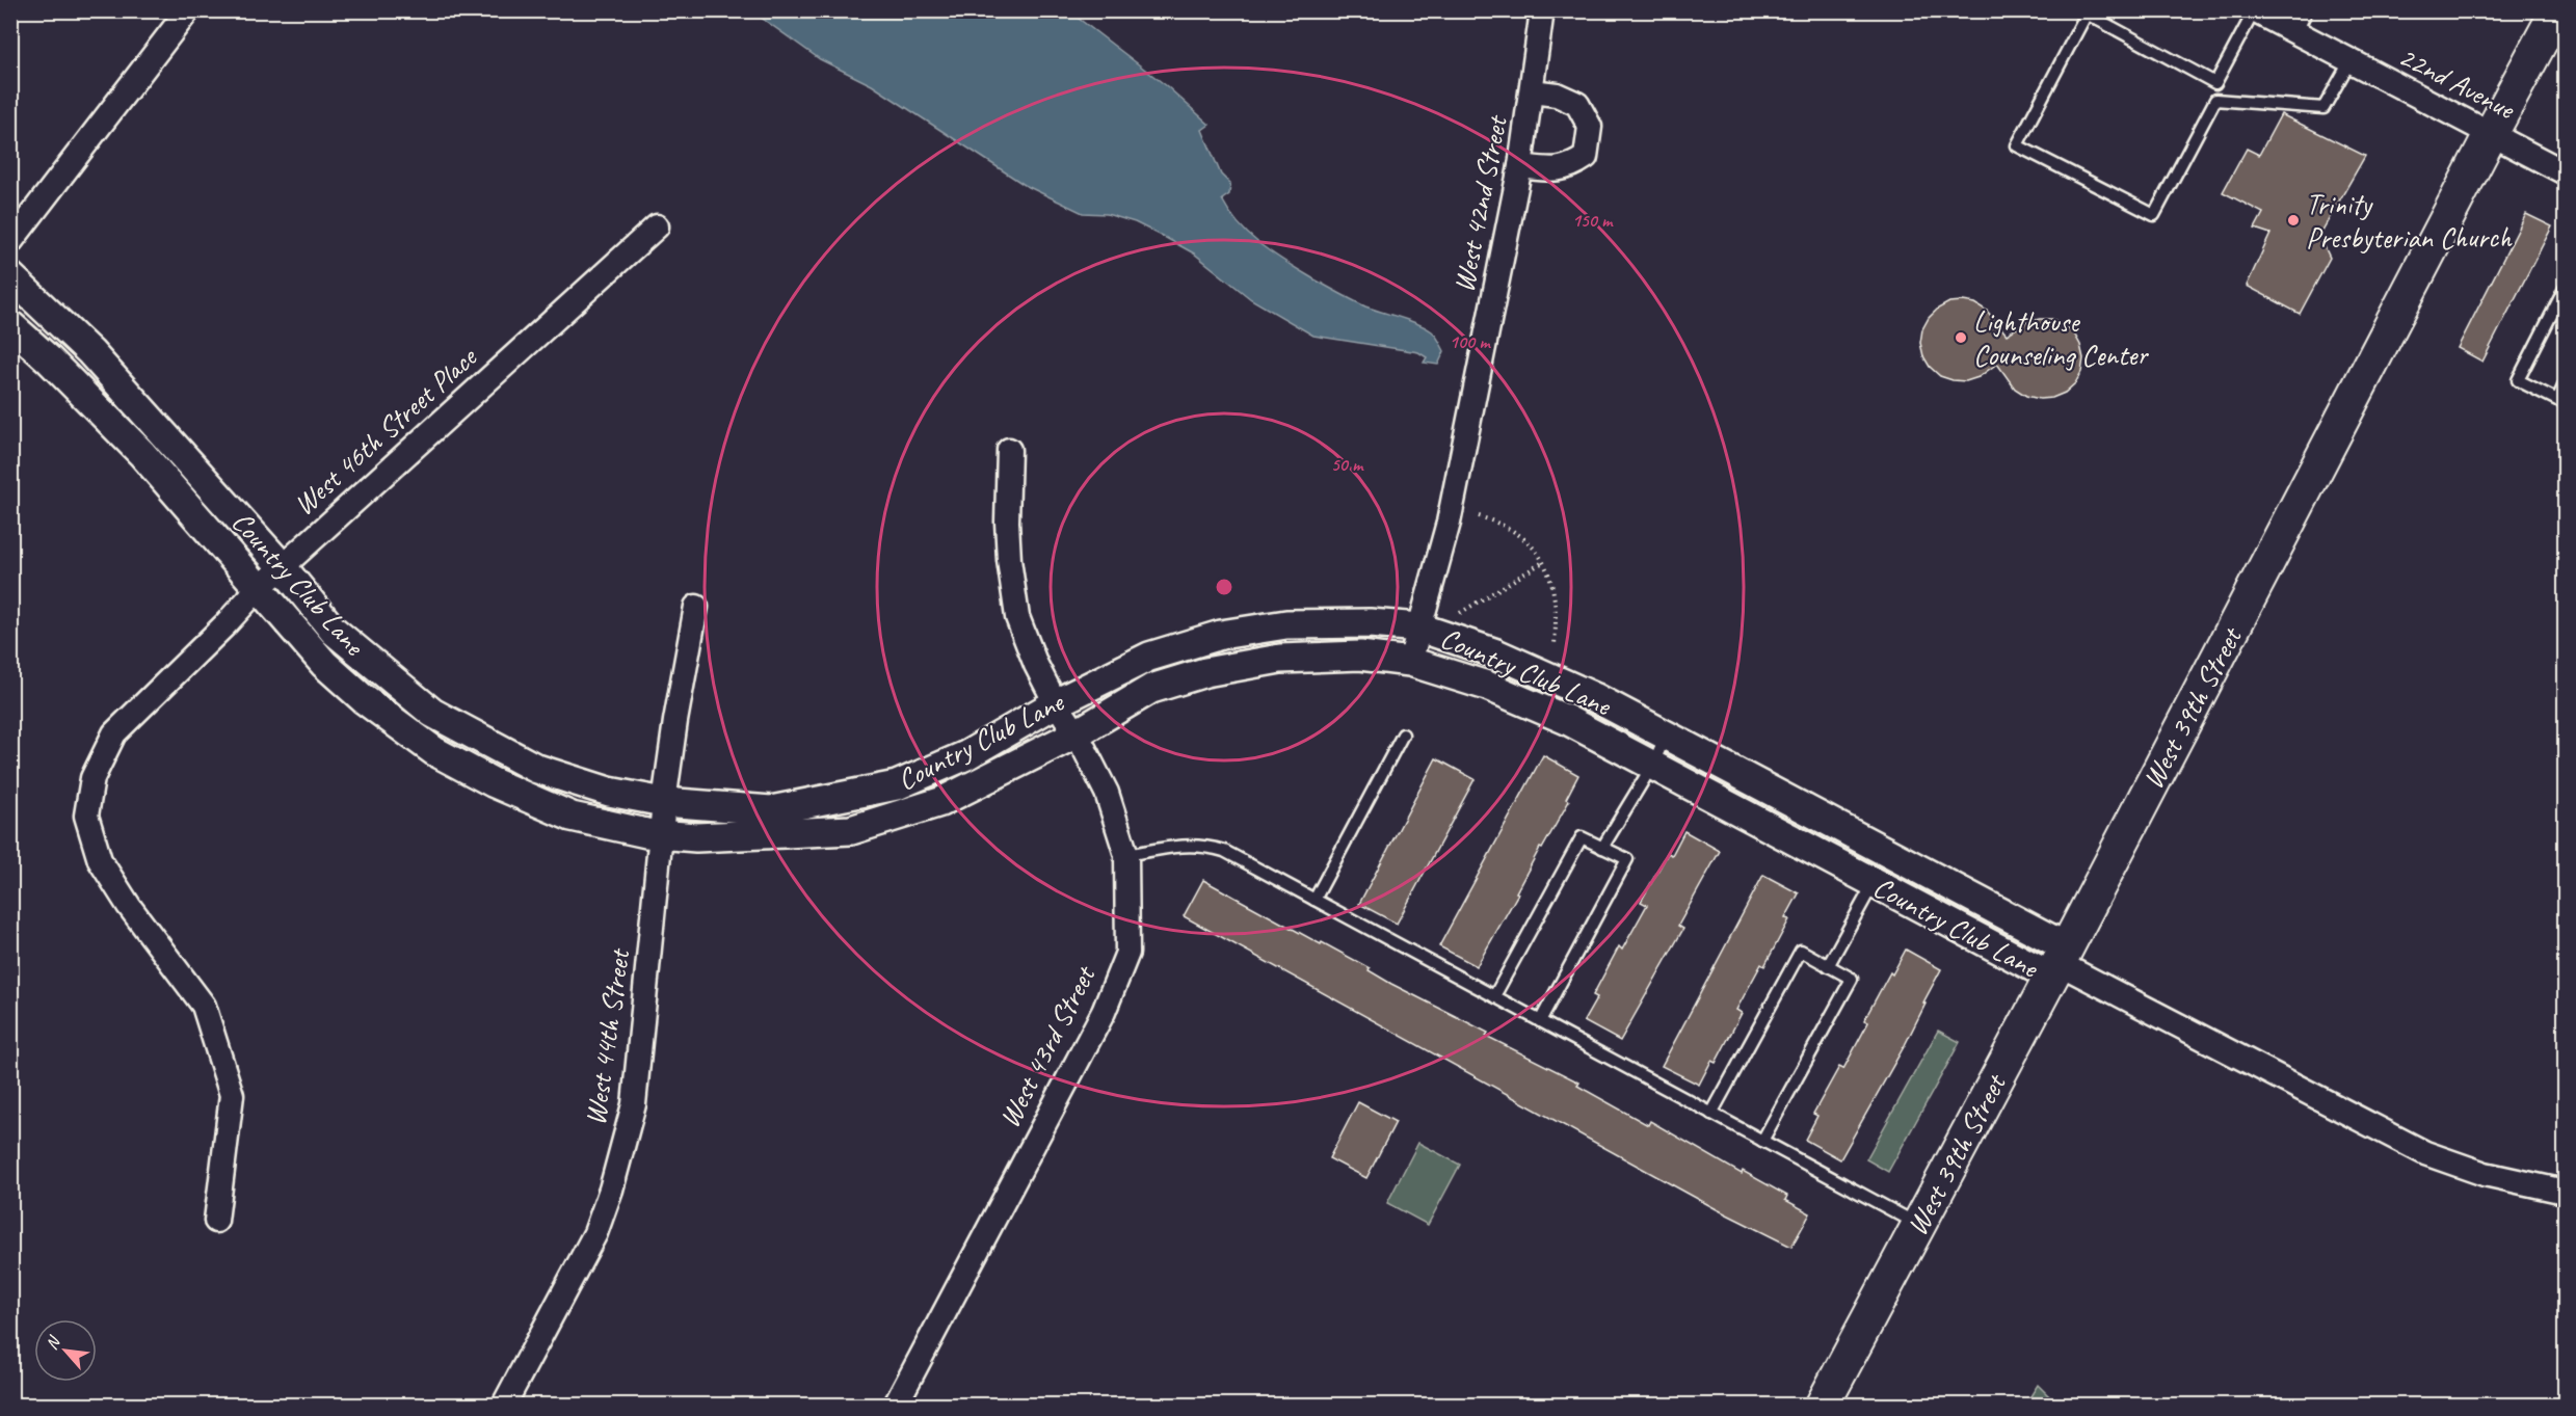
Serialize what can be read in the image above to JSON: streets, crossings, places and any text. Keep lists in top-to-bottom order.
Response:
{
  "streets": {
    "main road": ["West 39th Street"],
    "street": [
      "22nd Avenue",
      "West 42nd Street",
      "West 46th Street Place",
      "Country Club Lane",
      "West 44th Street",
      "West 43rd Street"
    ]
  },
  "crossings": [
    ["22nd Avenue", "West 39th Street"],
    ["West 42nd Street", "Country Club Lane"],
    ["West 46th Street Place", "Country Club Lane"],
    ["Country Club Lane", "West 39th Street"],
    ["Country Club Lane", "West 44th Street"],
    ["Country Club Lane", "West 43rd Street"]
  ],
  "places": ["Trinity Presbyterian Church", "Lighthouse Counseling Center"],
  "north": "top left",
  "rings": ["150 m", "100 m", "50 m"]
}
